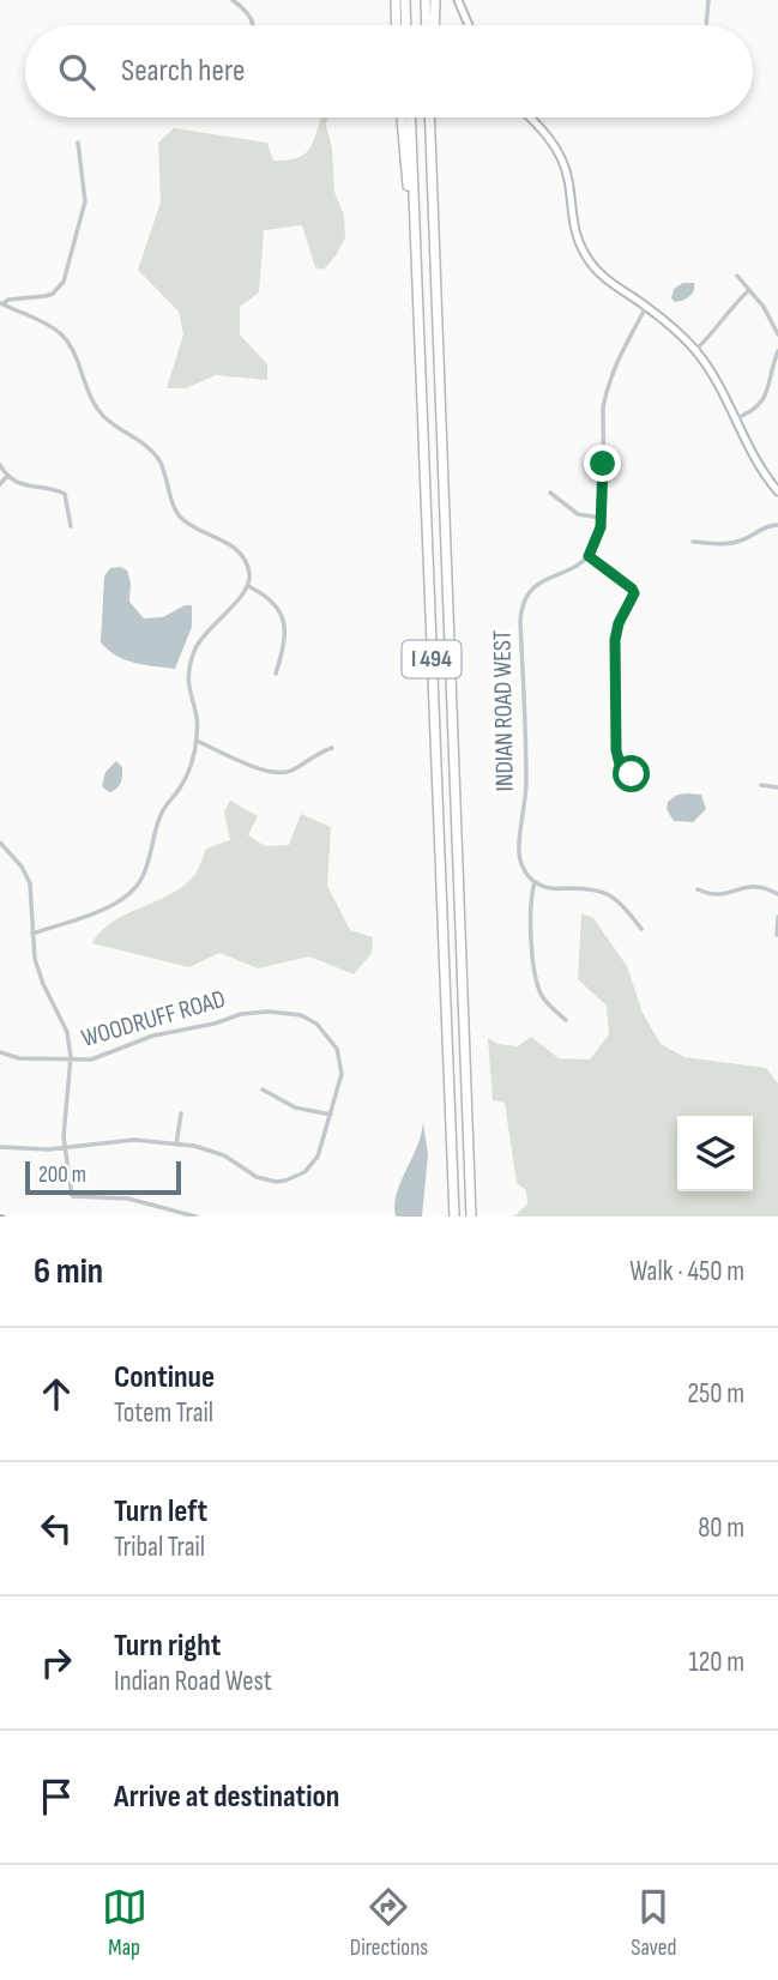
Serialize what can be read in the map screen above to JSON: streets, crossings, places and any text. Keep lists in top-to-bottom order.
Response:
{
  "streets": {
    "highway": ["I 494"],
    "street": ["INDIAN ROAD WEST", "WOODRUFF ROAD"]
  },
  "scale_bar": "200 m",
  "page": {
    "search": "Search here",
    "scale": "200 m",
    "heading": ["6 min", "Walk · 450 m"],
    "list": [
      ["Continue", "Totem Trail", "250 m"],
      ["Turn left", "Tribal Trail", "80 m"],
      ["Turn right", "Indian Road West", "120 m"],
      "Arrive at destination"
    ],
    "nav": ["Map", "Directions", "Saved"]
  }
}
